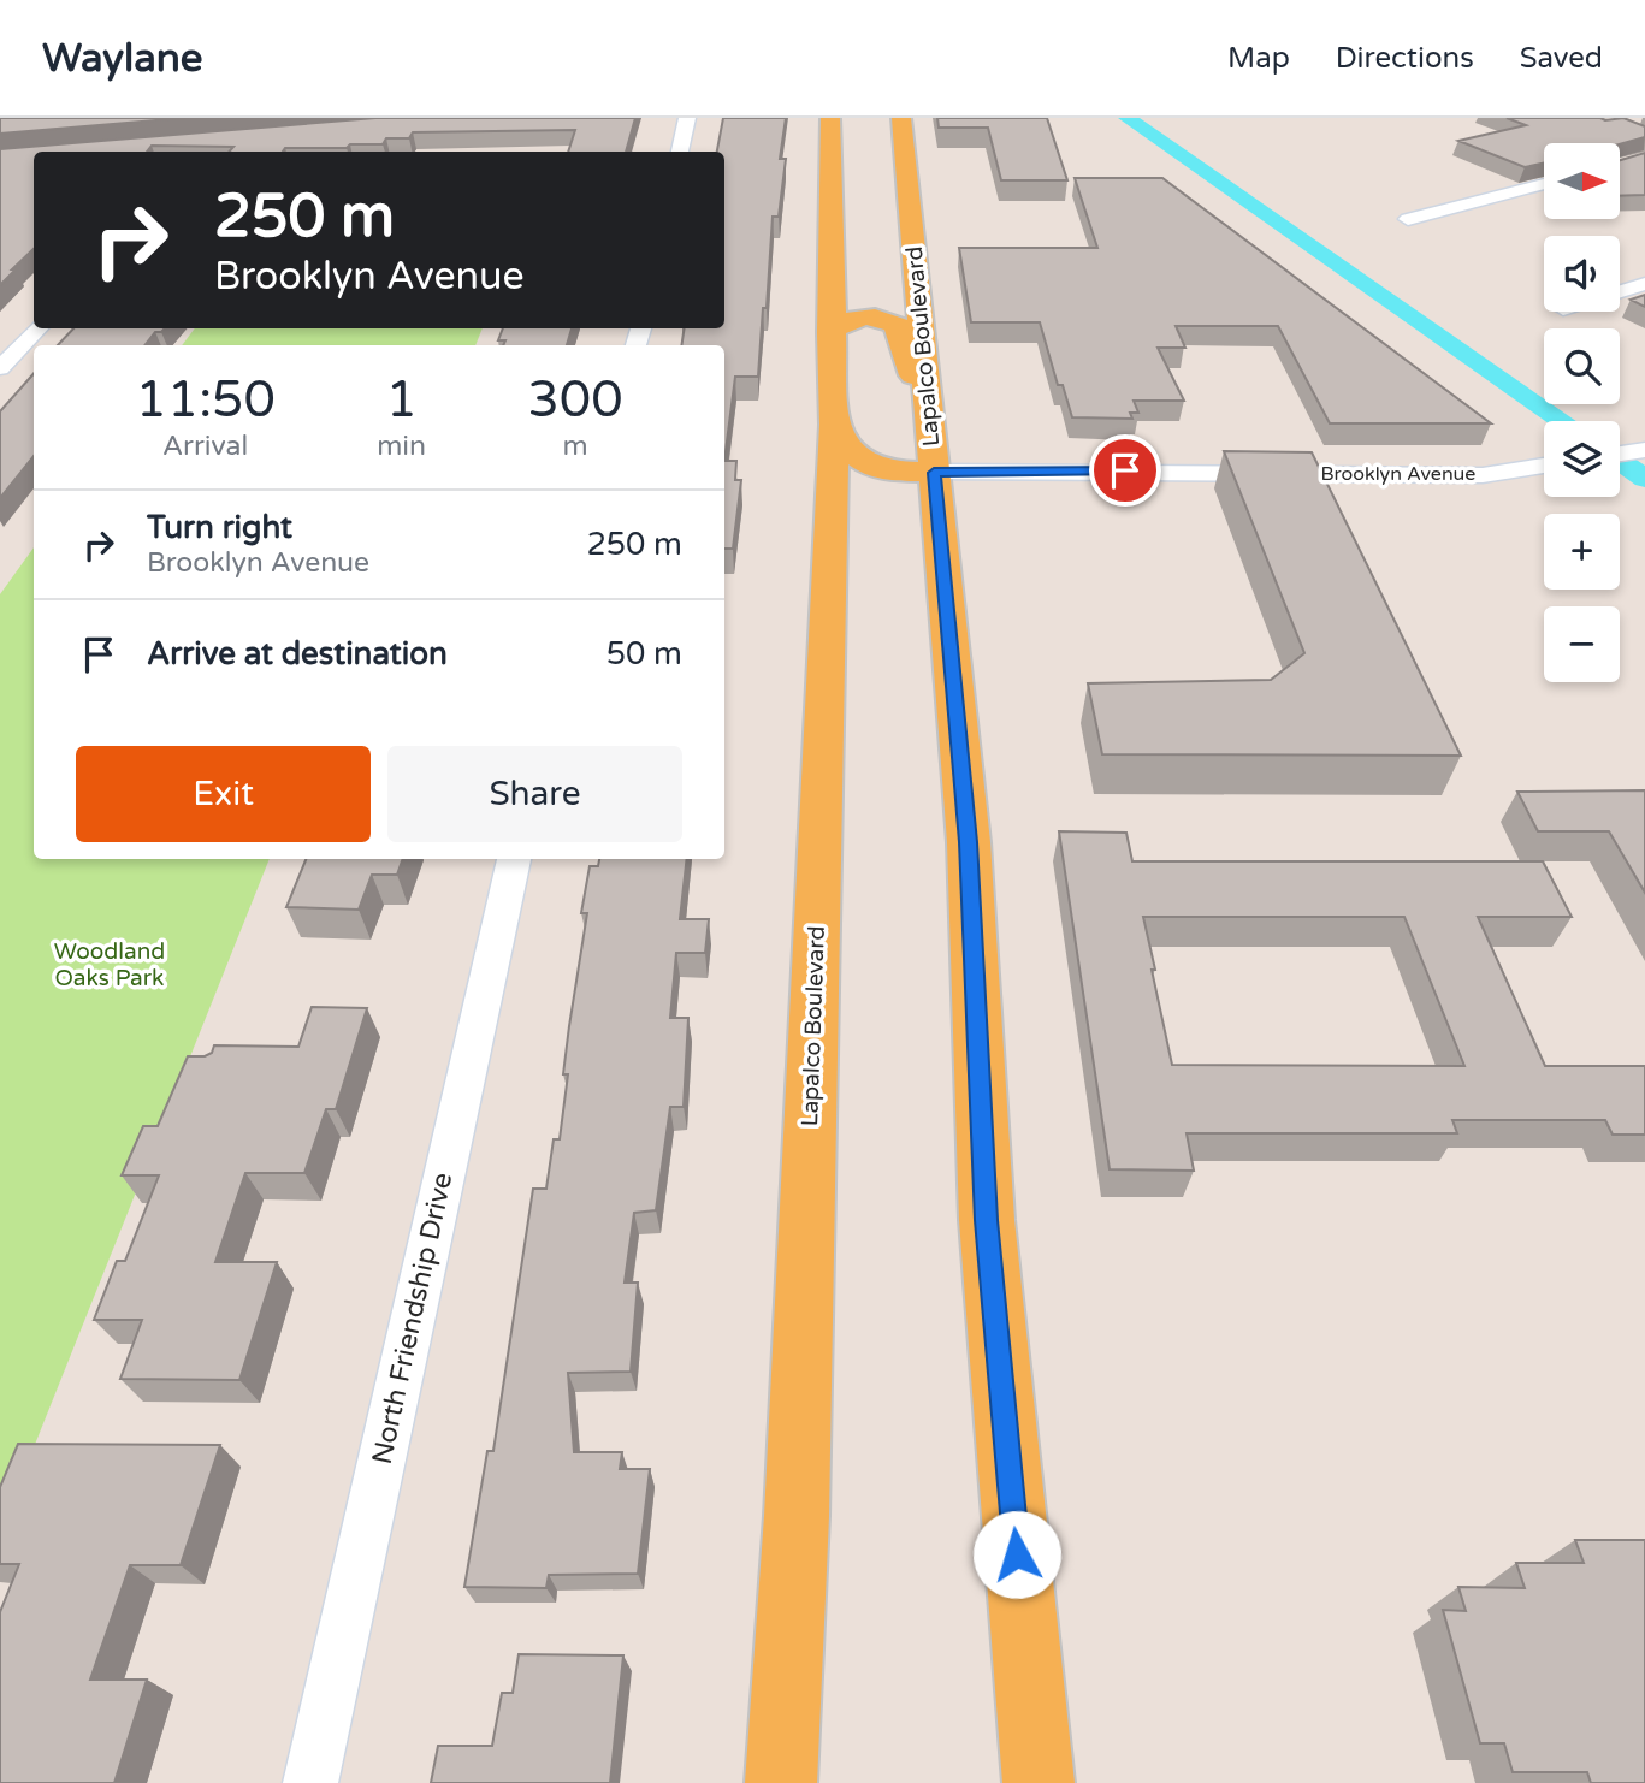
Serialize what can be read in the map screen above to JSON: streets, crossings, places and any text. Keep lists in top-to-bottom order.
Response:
{
  "streets": {
    "main road": ["Lapalco Boulevard"],
    "street": ["Brooklyn Avenue", "North Friendship Drive"]
  },
  "crossings": [
    ["Lapalco Boulevard", "Brooklyn Avenue"]
  ],
  "parks": ["Woodland Oaks Park"],
  "north": "right",
  "page": {
    "header": "Waylane",
    "nav": ["Map", "Directions", "Saved"],
    "map_buttons": ["+", "−"],
    "turn": ["250 m", "Brooklyn Avenue"],
    "eta": [
      "11:50",
      "Arrival",
      "1",
      "min",
      "300",
      "m"
    ],
    "list": [
      {
        "name": "Turn right",
        "note": "Brooklyn Avenue",
        "value": "250 m"
      },
      {
        "name": "Arrive at destination",
        "value": "50 m"
      }
    ],
    "buttons": ["Exit", "Share"]
  }
}
